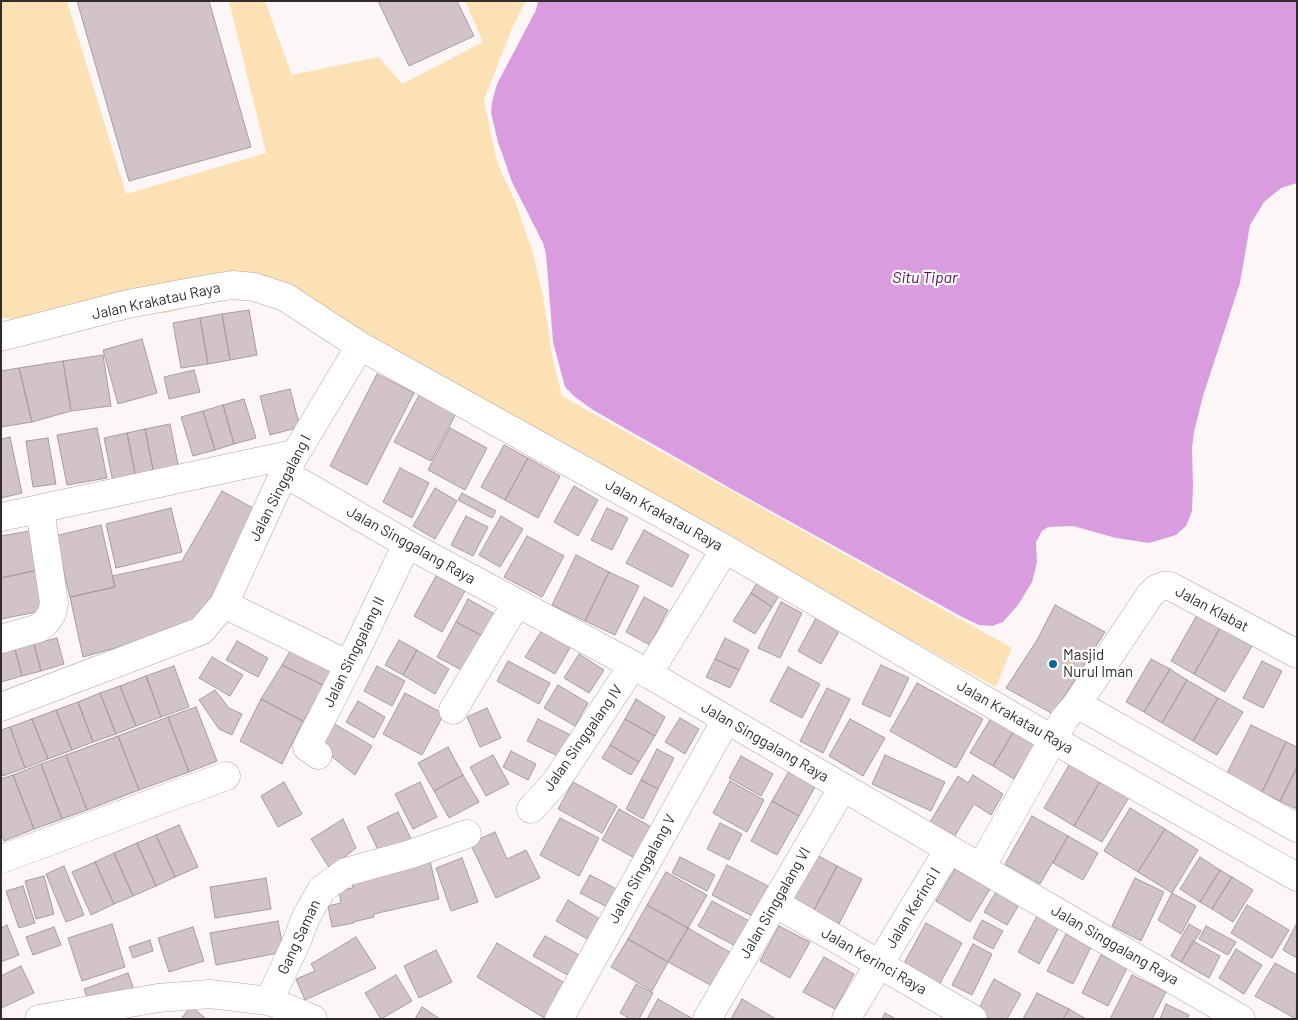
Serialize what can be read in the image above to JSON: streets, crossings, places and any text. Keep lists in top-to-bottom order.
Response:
{
  "streets": {
    "street": [
      "Jalan Krakatau Raya",
      "Jalan Singgalang I",
      "Jalan Singgalang Raya",
      "Jalan Klabat",
      "Jalan Singgalang II",
      "Jalan Singgalang IV",
      "Jalan Singgalang V",
      "Jalan Singgalang VI",
      "Jalan Kerinci I",
      "Gang Saman",
      "Jalan Kerinci Raya"
    ]
  },
  "crossings": [
    ["Jalan Krakatau Raya", "Jalan Singgalang I"],
    ["Jalan Krakatau Raya", "Jalan Klabat"],
    ["Jalan Krakatau Raya", "Jalan Singgalang IV"],
    ["Jalan Singgalang I", "Jalan Singgalang Raya"],
    ["Jalan Singgalang Raya", "Jalan Klabat"],
    ["Jalan Singgalang Raya", "Jalan Singgalang II"],
    ["Jalan Singgalang Raya", "Jalan Singgalang IV"],
    ["Jalan Singgalang Raya", "Jalan Singgalang V"],
    ["Jalan Singgalang Raya", "Jalan Singgalang VI"],
    ["Jalan Singgalang Raya", "Jalan Kerinci I"],
    ["Jalan Singgalang VI", "Jalan Kerinci Raya"],
    ["Jalan Kerinci I", "Jalan Kerinci Raya"]
  ],
  "water": ["Situ Tipar"],
  "places": ["Masjid Nurul Iman"]
}
